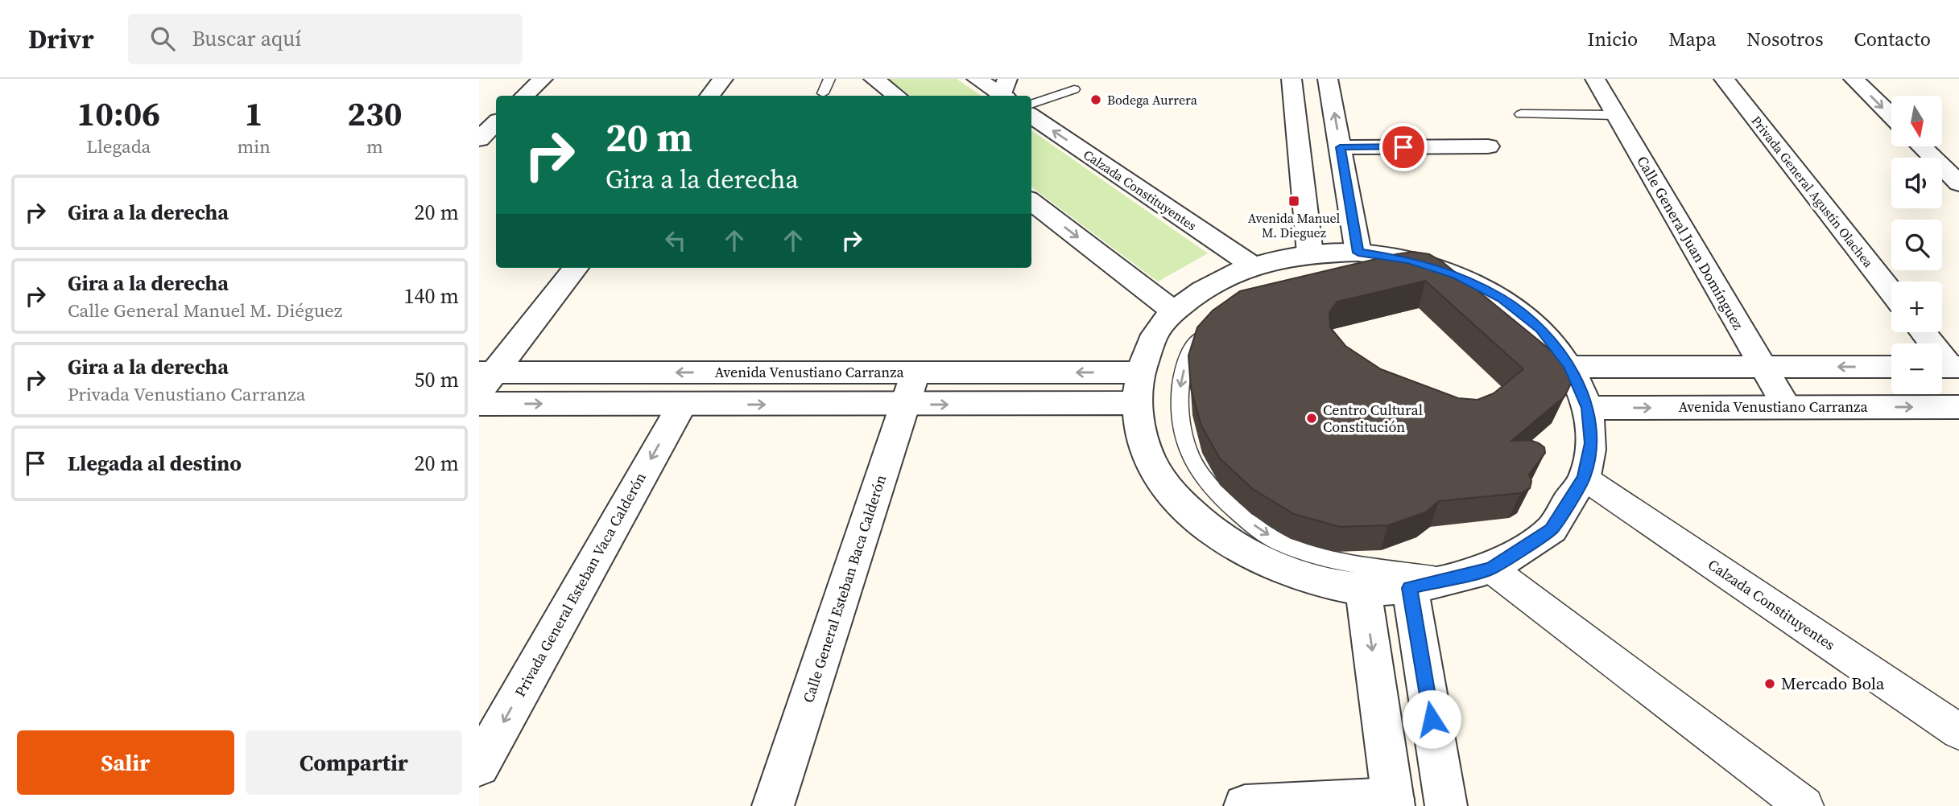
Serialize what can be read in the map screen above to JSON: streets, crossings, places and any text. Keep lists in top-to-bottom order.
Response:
{
  "streets": {
    "street": [
      "Calzada Constituyentes",
      "Privada General Agustín Olachea",
      "Calle General Juan Domínguez",
      "Avenida Venustiano Carranza",
      "Privada General Esteban Vaca Calderón",
      "Calle General Esteban Baca Calderón"
    ]
  },
  "crossings": [
    ["Calle General Juan Domínguez", "Avenida Venustiano Carranza"],
    ["Avenida Venustiano Carranza", "Calle General Esteban Baca Calderón"]
  ],
  "one_way": ["Privada General Esteban Vaca Calderón"],
  "places": {
    "other": ["Bodega Aurrera", "Centro Cultural Constitución", "Mercado Bola"],
    "transit": ["Avenida Manuel M. Dieguez"]
  },
  "north": "bottom",
  "page": {
    "header": "Drivr",
    "search": "Buscar aquí",
    "nav": [
      "Inicio",
      "Mapa",
      "Nosotros",
      "Contacto"
    ],
    "eta": [
      "10:06",
      "Llegada",
      "1",
      "min",
      "230",
      "m"
    ],
    "map_buttons": ["+", "−"],
    "turn": ["20 m", "Gira a la derecha"],
    "list": [
      {
        "name": "Gira a la derecha",
        "value": "20 m"
      },
      {
        "name": "Gira a la derecha",
        "note": "Calle General Manuel M. Diéguez",
        "value": "140 m"
      },
      {
        "name": "Gira a la derecha",
        "note": "Privada Venustiano Carranza",
        "value": "50 m"
      },
      {
        "name": "Llegada al destino",
        "value": "20 m"
      }
    ],
    "buttons": ["Salir", "Compartir"]
  }
}
